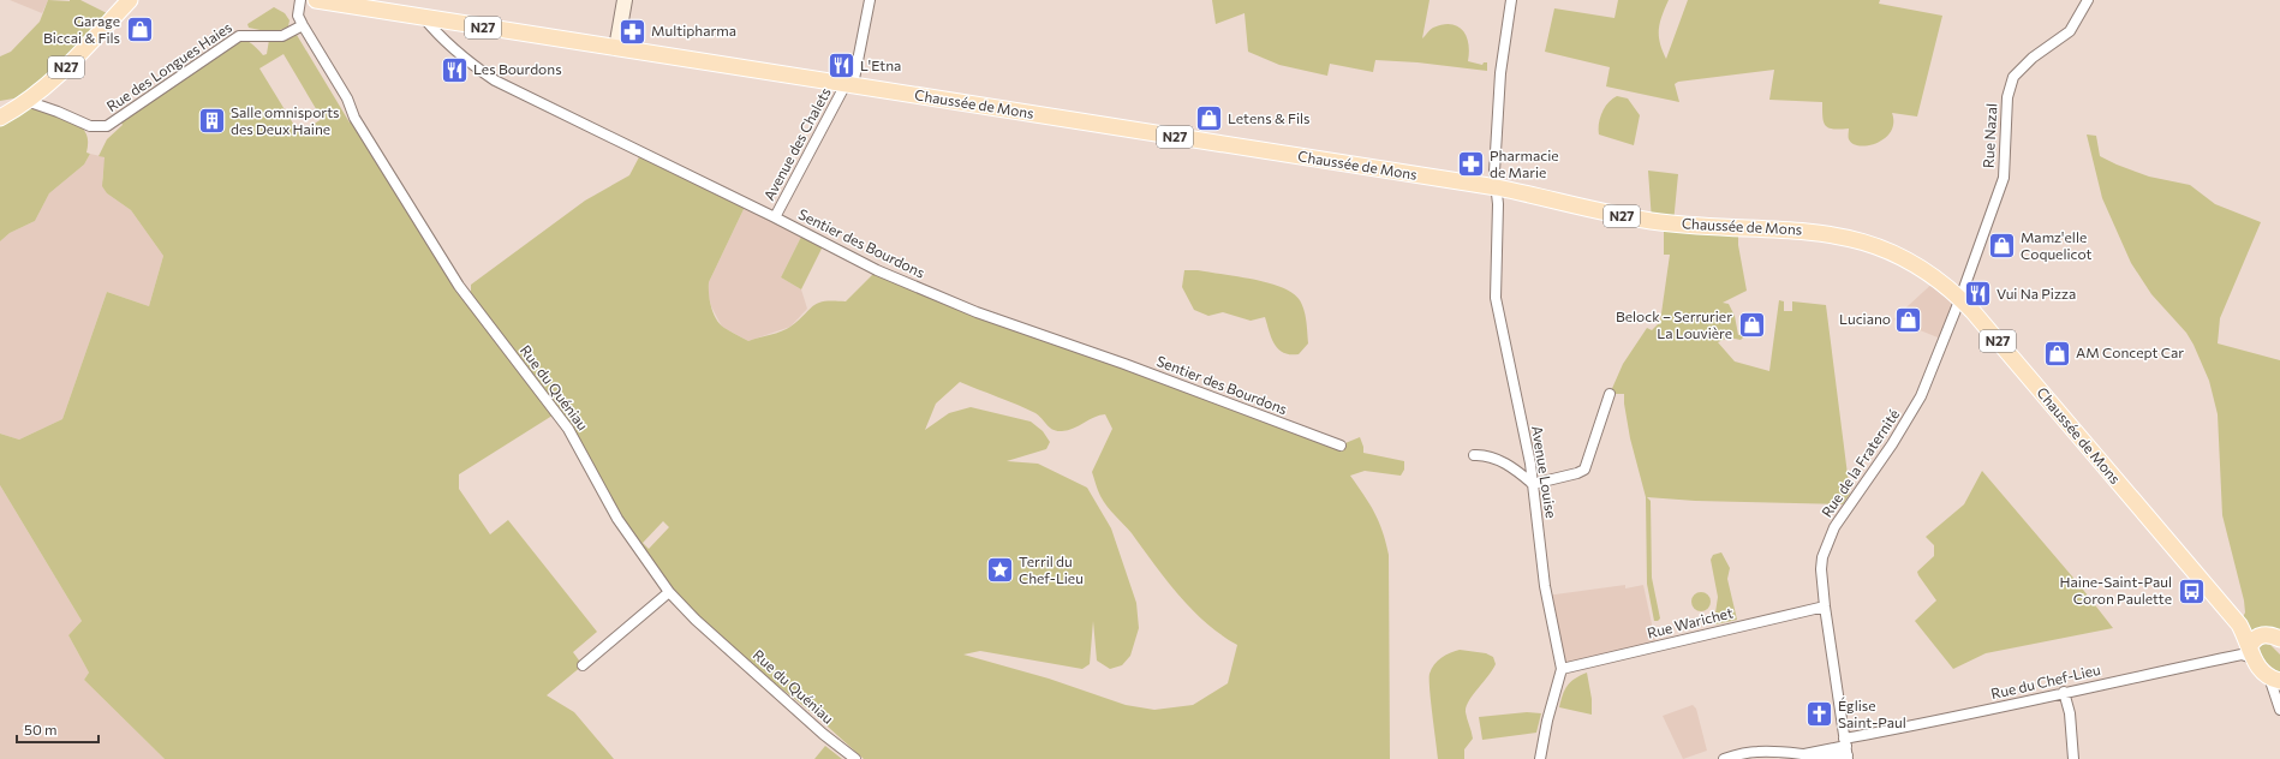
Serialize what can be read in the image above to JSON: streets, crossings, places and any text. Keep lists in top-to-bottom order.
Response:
{
  "streets": {
    "main road": ["N27", "Chaussée de Mons"],
    "street": [
      "Rue des Longues Haies",
      "Rue Nazal",
      "Avenue des Chalets",
      "Sentier des Bourdons",
      "Rue du Quéniau",
      "Rue de la Fraternité",
      "Avenue Louise",
      "Rue Warichet",
      "Rue du Chef-Lieu"
    ]
  },
  "crossings": [
    ["N27", "Rue des Longues Haies"],
    ["N27", "Chaussée de Mons"],
    ["N27", "Rue du Chef-Lieu"],
    ["Rue des Longues Haies", "Rue du Quéniau"],
    ["Chaussée de Mons", "Rue Nazal"],
    ["Chaussée de Mons", "Avenue des Chalets"],
    ["Chaussée de Mons", "Sentier des Bourdons"],
    ["Chaussée de Mons", "Rue de la Fraternité"],
    ["Chaussée de Mons", "Avenue Louise"],
    ["Chaussée de Mons", "Rue du Chef-Lieu"],
    ["Rue Nazal", "Rue de la Fraternité"],
    ["Avenue des Chalets", "Sentier des Bourdons"],
    ["Rue de la Fraternité", "Rue Warichet"],
    ["Rue de la Fraternité", "Rue du Chef-Lieu"],
    ["Avenue Louise", "Rue Warichet"]
  ],
  "places": {
    "shop": [
      "Garage Biccai & Fils",
      "Letens & Fils",
      "Mamz'elle Coquelicot",
      "Luciano",
      "Belock – Serrurier La Louvière",
      "AM Concept Car"
    ],
    "pharmacy": ["Multipharma", "Pharmacie de Marie"],
    "restaurant": ["L'Etna", "Les Bourdons", "Vui Na Pizza"],
    "building": ["Salle omnisports des Deux Haine"],
    "place": ["Terril du Chef-Lieu"],
    "bus stop": ["Haine-Saint-Paul Coron Paulette"],
    "church": ["Église Saint-Paul"]
  },
  "scale_bar": "50 m"
}
